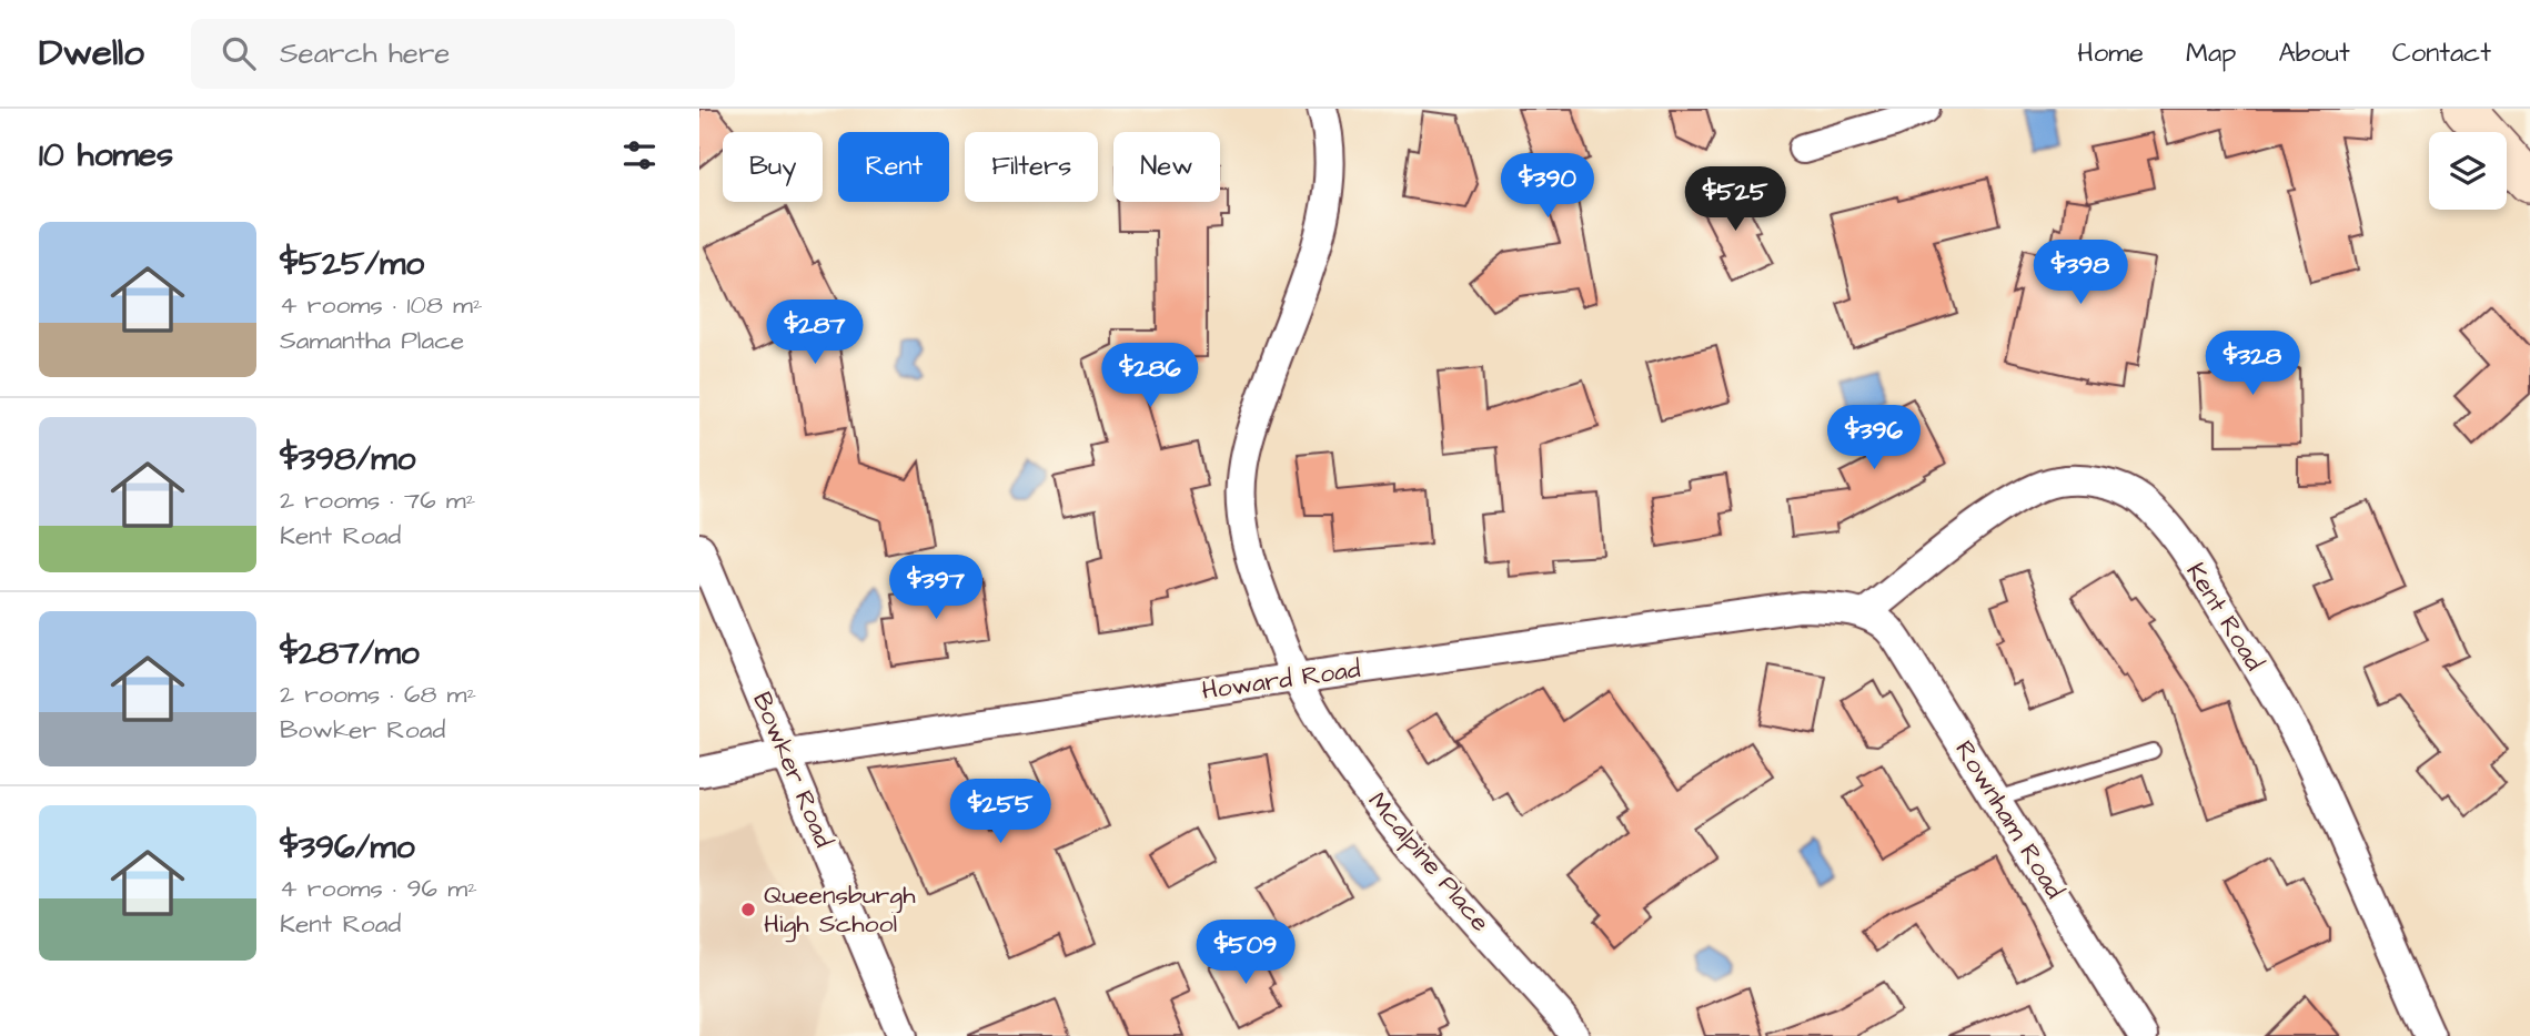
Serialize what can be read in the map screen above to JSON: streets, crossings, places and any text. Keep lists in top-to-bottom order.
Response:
{
  "streets": {
    "street": [
      "Kent Road",
      "Howard Road",
      "Bowker Road",
      "Rownham Road",
      "Mcalpine Place"
    ]
  },
  "crossings": [
    ["Kent Road", "Howard Road"],
    ["Kent Road", "Rownham Road"],
    ["Howard Road", "Bowker Road"],
    ["Howard Road", "Rownham Road"],
    ["Howard Road", "Mcalpine Place"]
  ],
  "places": ["Queensburgh High School"],
  "page": {
    "header": "Dwello",
    "search": "Search here",
    "nav": [
      "Home",
      "Map",
      "About",
      "Contact"
    ],
    "heading": "10 homes",
    "chip": [
      "Buy",
      "Rent",
      "Filters",
      "New"
    ],
    "price": [
      "$390",
      "$525",
      "$398",
      "$287",
      "$328",
      "$286",
      "$396",
      "$397",
      "$255",
      "$509"
    ],
    "list": [
      {
        "name": "$525/mo",
        "note": "4 rooms · 108 m² · Samantha Place"
      },
      {
        "name": "$398/mo",
        "note": "2 rooms · 76 m² · Kent Road"
      },
      {
        "name": "$287/mo",
        "note": "2 rooms · 68 m² · Bowker Road"
      },
      {
        "name": "$396/mo",
        "note": "4 rooms · 96 m² · Kent Road"
      }
    ]
  }
}
